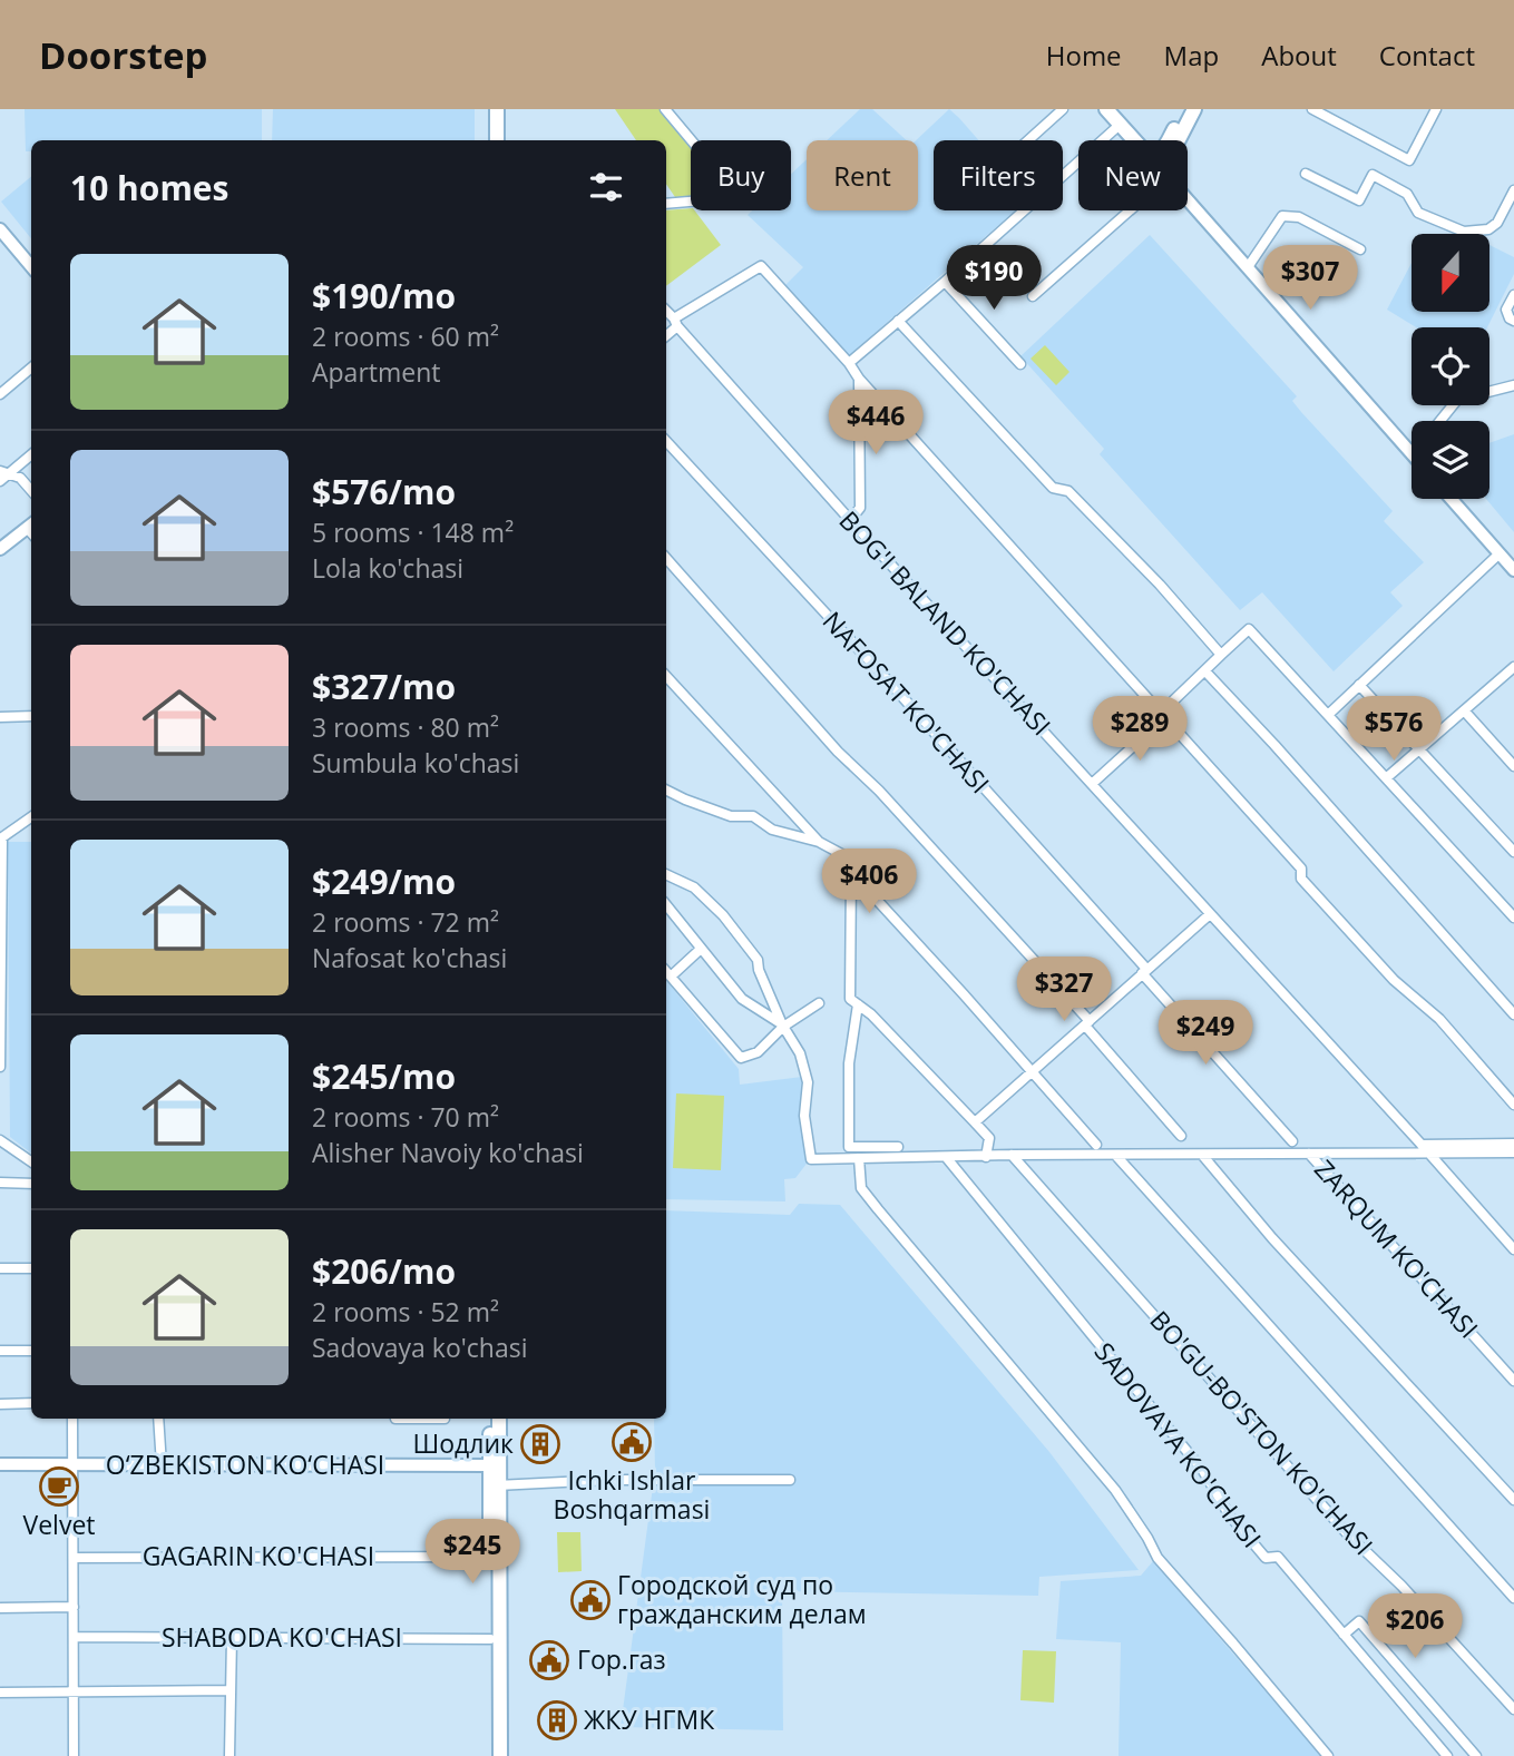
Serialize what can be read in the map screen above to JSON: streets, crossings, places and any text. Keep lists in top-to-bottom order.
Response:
{
  "streets": {
    "street": [
      "BOG'I BALAND KO'CHASI",
      "NAFOSAT KO'CHASI",
      "ZARQUM KO'CHASI",
      "BO'GU-BO'STON KO'CHASI",
      "SADOVAYA KO'CHASI",
      "O‘ZBEKISTON KO‘CHASI",
      "GAGARIN KO'CHASI",
      "SHABODA KO'CHASI"
    ]
  },
  "places": {
    "public building": ["Ichki Ishlar Boshqarmasi", "Городской суд по гражданским делам", "Гор.газ"],
    "building": ["Шодлик", "ЖКУ НГМК"],
    "cafe": ["Velvet"]
  },
  "north": "bottom",
  "page": {
    "header": "Doorstep",
    "nav": [
      "Home",
      "Map",
      "About",
      "Contact"
    ],
    "chip": [
      "Buy",
      "Rent",
      "Filters",
      "New"
    ],
    "heading": "10 homes",
    "list": [
      {
        "name": "$190/mo",
        "note": "2 rooms · 60 m² · Apartment"
      },
      {
        "name": "$576/mo",
        "note": "5 rooms · 148 m² · Lola ko'chasi"
      },
      {
        "name": "$327/mo",
        "note": "3 rooms · 80 m² · Sumbula ko'chasi"
      },
      {
        "name": "$249/mo",
        "note": "2 rooms · 72 m² · Nafosat ko'chasi"
      },
      {
        "name": "$245/mo",
        "note": "2 rooms · 70 m² · Alisher Navoiy ko'chasi"
      },
      {
        "name": "$206/mo",
        "note": "2 rooms · 52 m² · Sadovaya ko'chasi"
      }
    ],
    "price": [
      "$190",
      "$307",
      "$446",
      "$289",
      "$576",
      "$406",
      "$327",
      "$249",
      "$245",
      "$206"
    ]
  }
}
